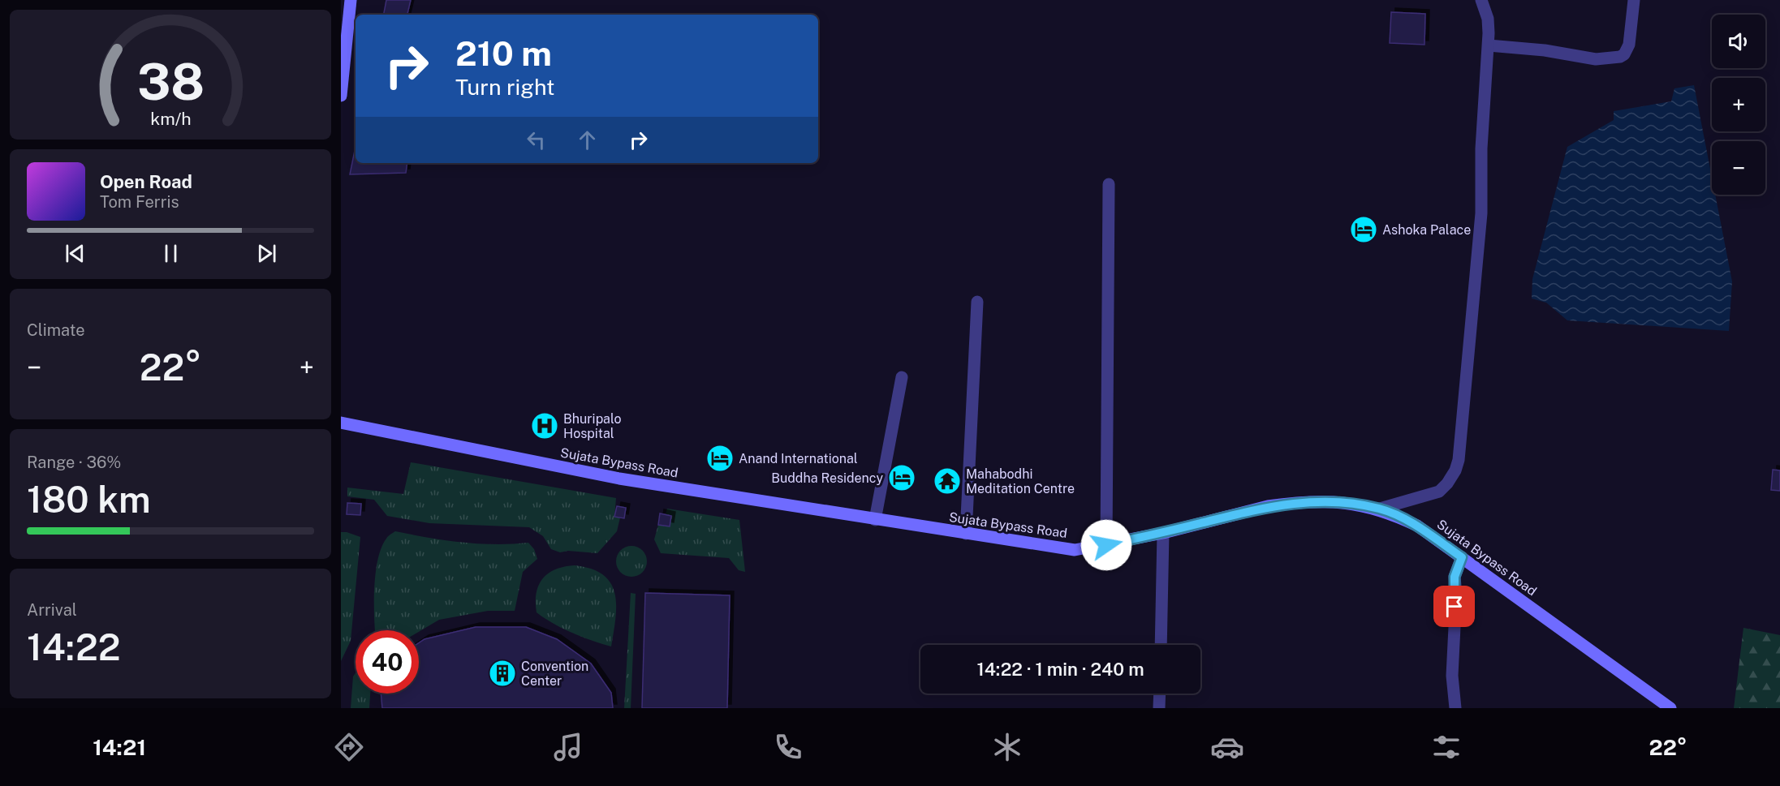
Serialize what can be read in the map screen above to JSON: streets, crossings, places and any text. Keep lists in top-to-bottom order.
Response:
{
  "streets": {
    "street": ["Sujata Bypass Road"]
  },
  "places": {
    "hotel": ["Ashoka Palace", "Anand International", "Buddha Residency"],
    "hospital": ["Bhuripalo Hospital"],
    "temple": ["Mahabodhi Meditation Centre"],
    "building": ["Convention Center"]
  },
  "page": {
    "map_buttons": ["+", "−"],
    "turn": ["210 m", "Turn right"],
    "song": ["Open Road", "Tom Ferris"],
    "tile": [
      "Climate",
      ["Range · 36%", "180 km"],
      ["Arrival", "14:22"]
    ],
    "heat": ["−", "22°", "+"],
    "limit": "40",
    "trip": "14:22 · 1 min · 240 m",
    "tabs": ["14:21", "22°"],
    "gauge": ["38", "km/h"]
  }
}
